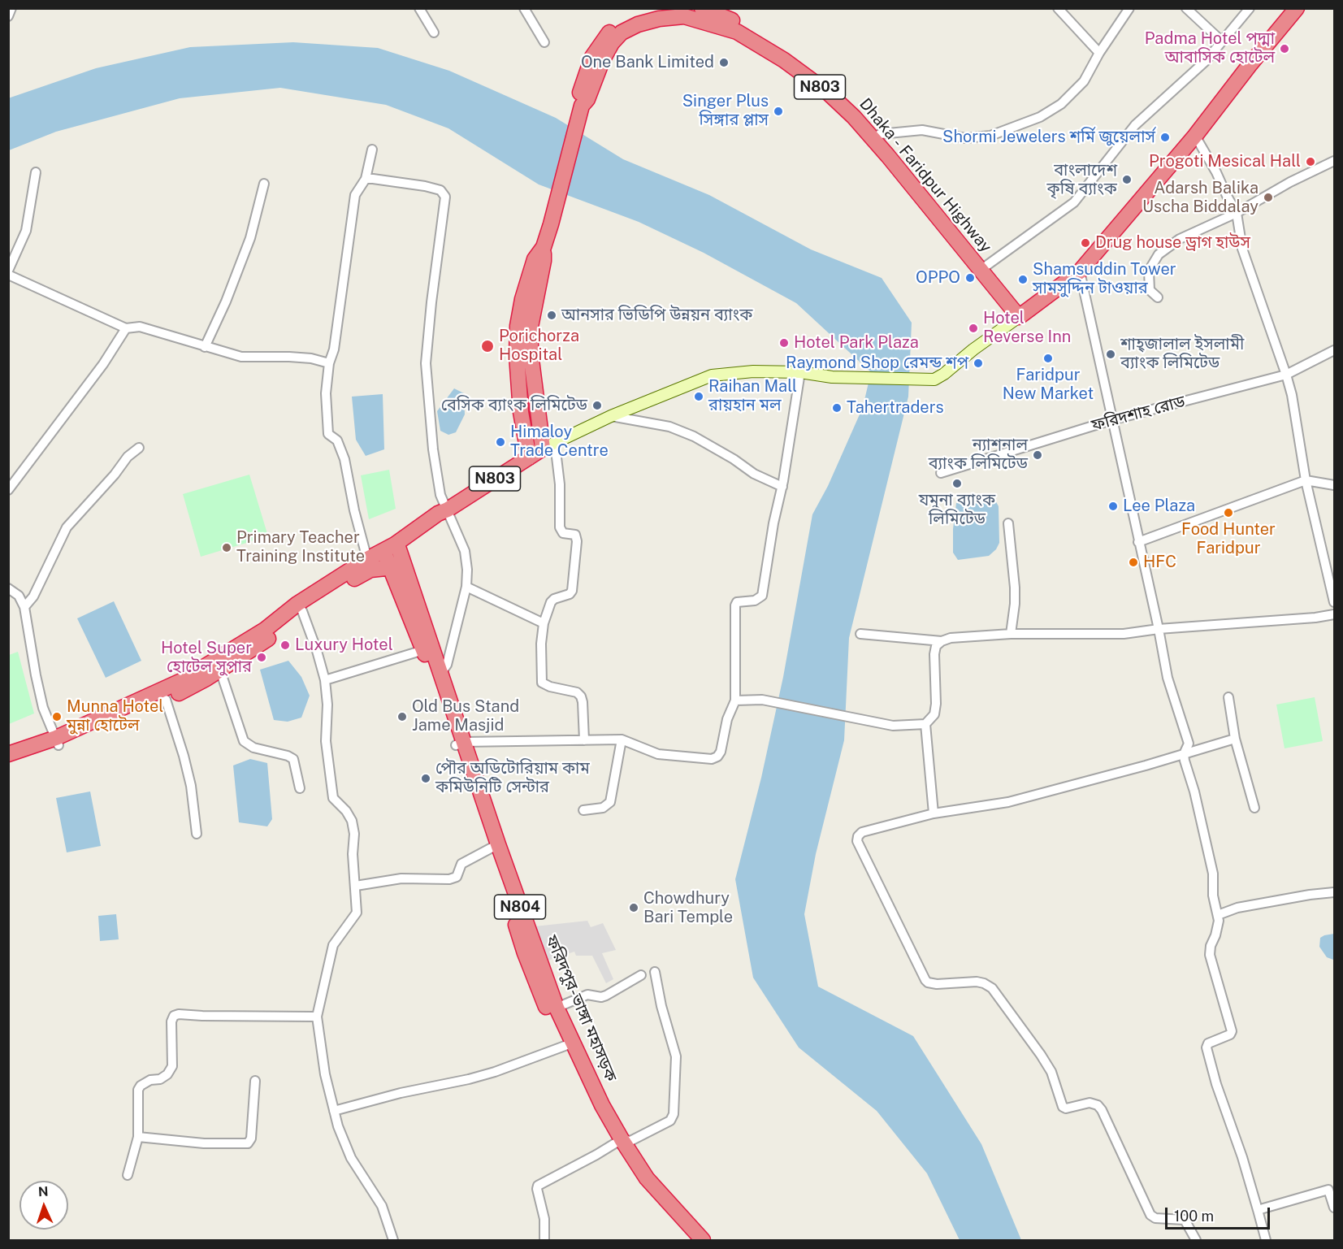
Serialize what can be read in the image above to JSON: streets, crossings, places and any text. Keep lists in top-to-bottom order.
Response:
{
  "streets": {
    "highway": [
      "N803",
      "Dhaka - Faridpur Highway",
      "N804",
      "ফরিদপুর-ভাঙ্গা মহাসড়ক"
    ],
    "street": ["ফরিদশাহ রোড"]
  },
  "crossings": [
    ["N803", "Dhaka - Faridpur Highway"],
    ["N803", "ফরিদপুর-ভাঙ্গা মহাসড়ক"]
  ],
  "places": [
    "Padma Hotel পদ্মা আবাসিক হোটেল",
    "One Bank Limited",
    "Singer Plus সিঙ্গার প্লাস",
    "Shormi Jewelers শর্মি জুয়েলার্স",
    "Progoti Mesical Hall",
    "বাংলাদেশ কৃষি ব্যাংক",
    "Adarsh Balika Uscha Biddalay",
    "Drug house ড্রাগ হাউস",
    "OPPO",
    "Shamsuddin Tower সামসুদ্দিন টাওয়ার",
    "আনসার ভিডিপি উন্নয়ন ব্যাংক",
    "Hotel Reverse Inn",
    "Hotel Park Plaza",
    "Porichorza Hospital",
    "শাহ্জালাল ইসলামী ব্যাংক লিমিটেড",
    "Faridpur New Market",
    "Raymond Shop রেমন্ড শপ",
    "Raihan Mall রায়হান মল",
    "বেসিক ব্যাংক লিমিটেড",
    "Tahertraders",
    "Himaloy Trade Centre",
    "ন্যাশনাল ব্যাংক লিমিটেড",
    "যমুনা ব্যাংক লিমিটেড",
    "Lee Plaza",
    "Food Hunter Faridpur",
    "Primary Teacher Training Institute",
    "HFC",
    "Luxury Hotel",
    "Hotel Super হোটেল সুপার",
    "Munna Hotel মুন্না হোটেল",
    "Old Bus Stand Jame Masjid",
    "পৌর অডিটোরিয়াম কাম কমিউনিটি সেন্টার",
    "Chowdhury Bari Temple"
  ],
  "scale_bar": "100 m",
  "north": "top"
}
